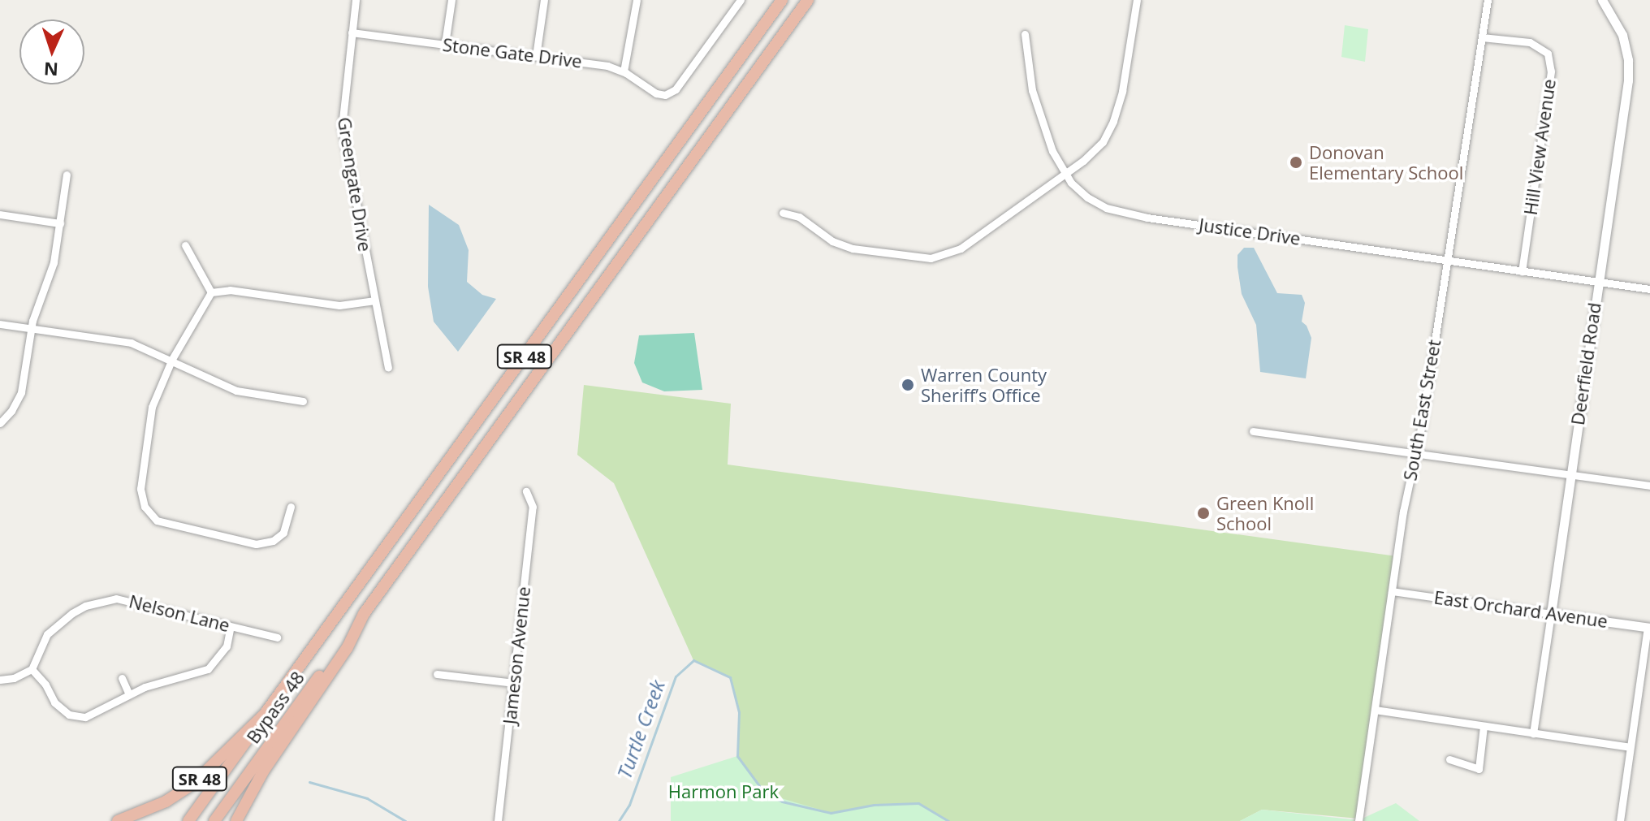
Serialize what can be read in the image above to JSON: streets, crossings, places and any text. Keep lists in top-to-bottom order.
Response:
{
  "streets": {
    "highway": ["SR 48", "Bypass 48"],
    "street": [
      "Stone Gate Drive",
      "Hill View Avenue",
      "Greengate Drive",
      "Justice Drive",
      "Deerfield Road",
      "South East Street",
      "East Orchard Avenue",
      "Nelson Lane",
      "Jameson Avenue"
    ]
  },
  "crossings": [
    ["Stone Gate Drive", "Greengate Drive"],
    ["Hill View Avenue", "Justice Drive"],
    ["Hill View Avenue", "South East Street"],
    ["Justice Drive", "Deerfield Road"],
    ["Justice Drive", "South East Street"],
    ["SR 48", "Bypass 48"],
    ["Deerfield Road", "East Orchard Avenue"],
    ["South East Street", "East Orchard Avenue"]
  ],
  "water": ["Turtle Creek"],
  "parks": ["Harmon Park"],
  "places": ["Donovan Elementary School", "Warren County Sheriff’s Office", "Green Knoll School"],
  "north": "bottom"
}
